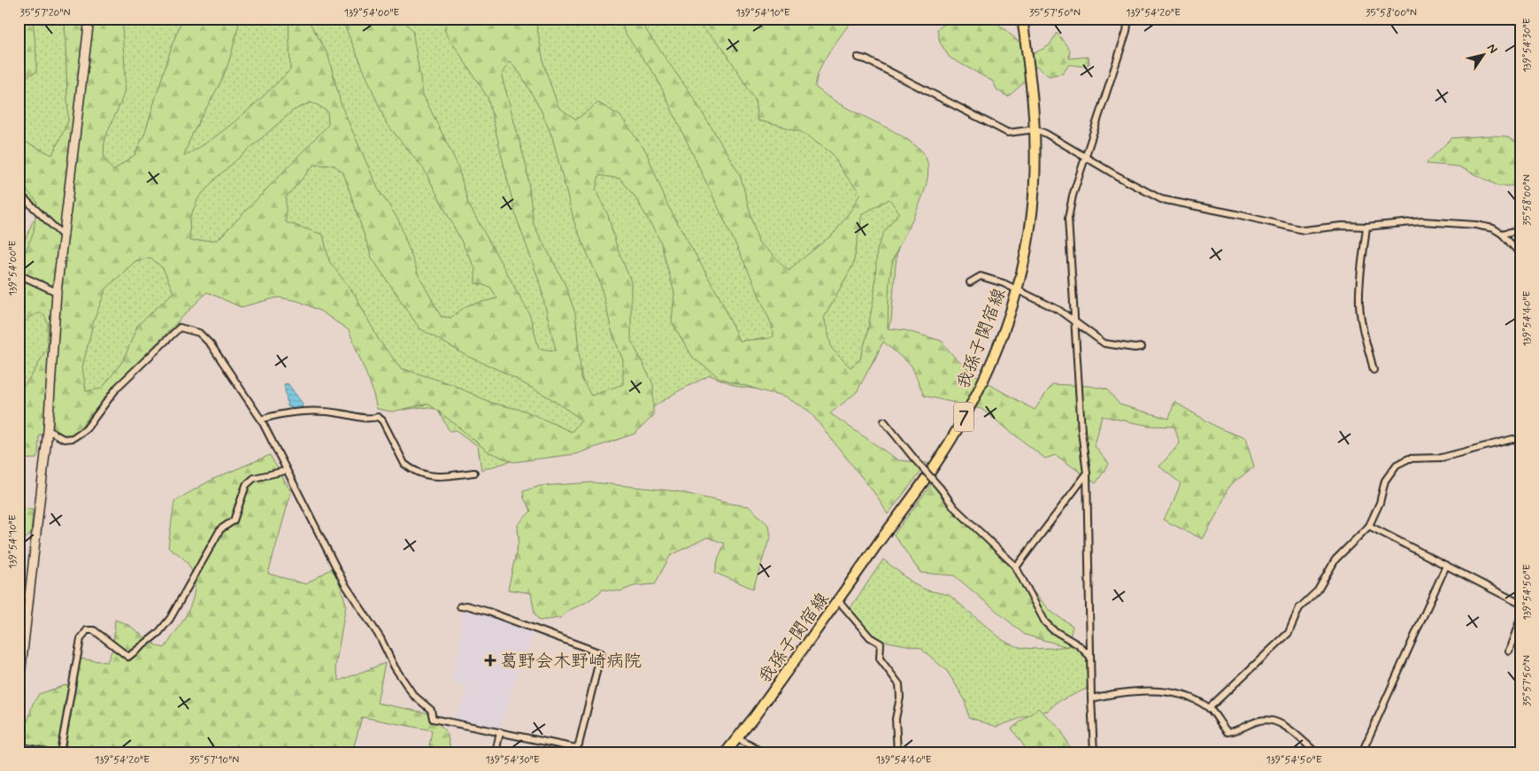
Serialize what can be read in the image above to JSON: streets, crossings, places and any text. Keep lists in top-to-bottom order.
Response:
{
  "streets": {
    "main road": ["我孫子関宿線", "7"]
  },
  "places": {
    "health": ["葛野会木野崎病院"]
  },
  "north": "top right",
  "coordinates": [
    "35°57'20\"N",
    "139°54'00\"E",
    "139°54'10\"E",
    "35°57'50\"N",
    "139°54'20\"E",
    "35°58'00\"N",
    "139°54'30\"E",
    "139°54'40\"E",
    "139°54'50\"E",
    "35°57'10\"N"
  ]
}
